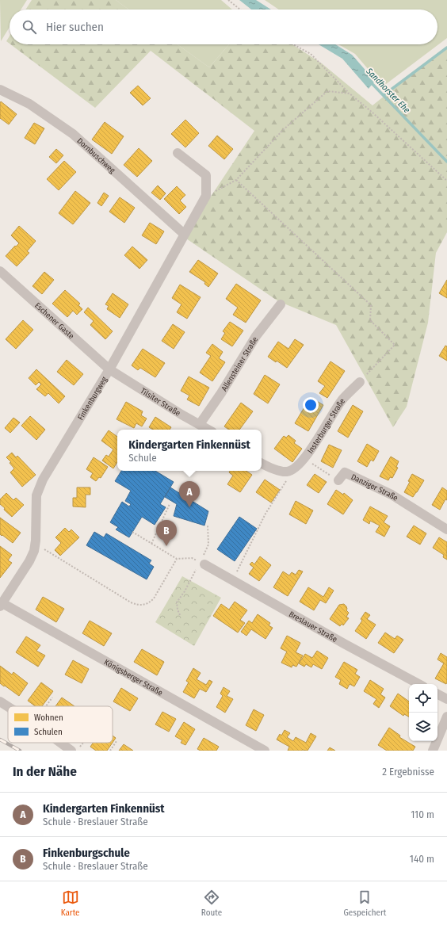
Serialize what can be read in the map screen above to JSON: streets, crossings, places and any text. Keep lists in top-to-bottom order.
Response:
{
  "streets": {
    "street": [
      "Dornbuschweg",
      "Eschener Gaste",
      "Allensteiner Straße",
      "Finkenburgweg",
      "Tilsiter Straße",
      "Insterburger Straße",
      "Danziger Straße",
      "Breslauer Straße",
      "Königsberger Straße"
    ]
  },
  "crossings": [
    ["Dornbuschweg", "Finkenburgweg"],
    ["Eschener Gaste", "Finkenburgweg"],
    ["Eschener Gaste", "Tilsiter Straße"],
    ["Allensteiner Straße", "Tilsiter Straße"],
    ["Finkenburgweg", "Tilsiter Straße"],
    ["Finkenburgweg", "Königsberger Straße"],
    ["Insterburger Straße", "Danziger Straße"]
  ],
  "water": ["Sandhorster Ehe"],
  "legend": ["Wohnen", "Schulen"],
  "page": {
    "search": "Hier suchen",
    "popup": ["Kindergarten Finkennüst", "Schule"],
    "pins": ["A", "B"],
    "heading": ["In der Nähe", "2 Ergebnisse"],
    "list": [
      {
        "mark": "A",
        "name": "Kindergarten Finkennüst",
        "note": "Schule · Breslauer Straße",
        "value": "110 m"
      },
      {
        "mark": "B",
        "name": "Finkenburgschule",
        "note": "Schule · Breslauer Straße",
        "value": "140 m"
      }
    ],
    "nav": ["Karte", "Route", "Gespeichert"]
  }
}
